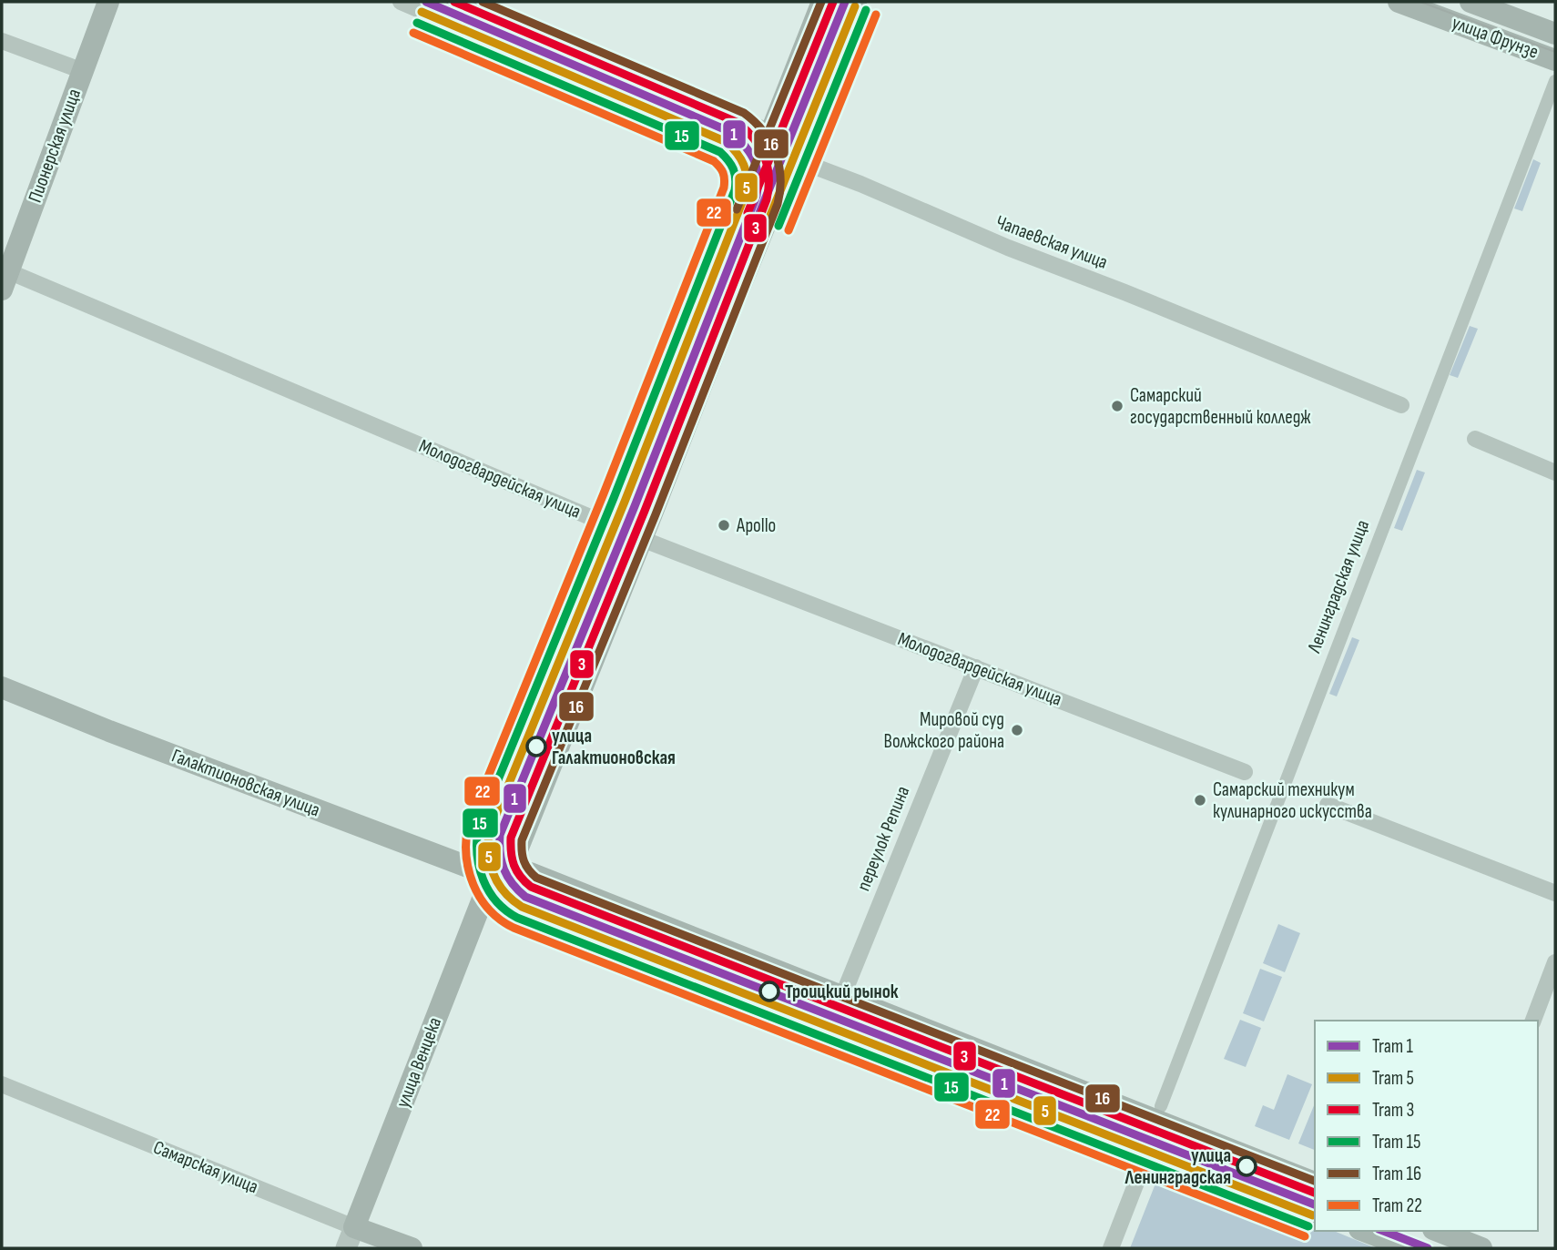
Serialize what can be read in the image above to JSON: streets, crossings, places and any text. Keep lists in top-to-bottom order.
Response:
{
  "streets": {
    "main road": [
      "улица Фрунзе",
      "Пионерская улица",
      "Галактионовская улица",
      "улица Венцека",
      "Самарская улица"
    ],
    "street": [
      "Чапаевская улица",
      "Молодогвардейская улица",
      "Ленинградская улица",
      "переулок Репина"
    ]
  },
  "crossings": [
    ["Пионерская улица", "Молодогвардейская улица"],
    ["Чапаевская улица", "улица Венцека"],
    ["Молодогвардейская улица", "переулок Репина"],
    ["Молодогвардейская улица", "улица Венцека"],
    ["Ленинградская улица", "Галактионовская улица"],
    ["Галактионовская улица", "переулок Репина"],
    ["Галактионовская улица", "улица Венцека"],
    ["улица Венцека", "Самарская улица"]
  ],
  "places": [
    "Самарский государственный колледж",
    "Apollo",
    "Мировой суд Волжского района",
    "улица Галактионовская",
    "Самарский техникум кулинарного искусства",
    "Троицкий рынок",
    "улица Ленинградская"
  ],
  "lines": [
    "tram line 1",
    "tram line 3",
    "tram line 16",
    "tram line 5",
    "tram line 15",
    "tram line 22"
  ],
  "legend": [
    "Tram 1",
    "Tram 5",
    "Tram 3",
    "Tram 15",
    "Tram 16",
    "Tram 22"
  ]
}
